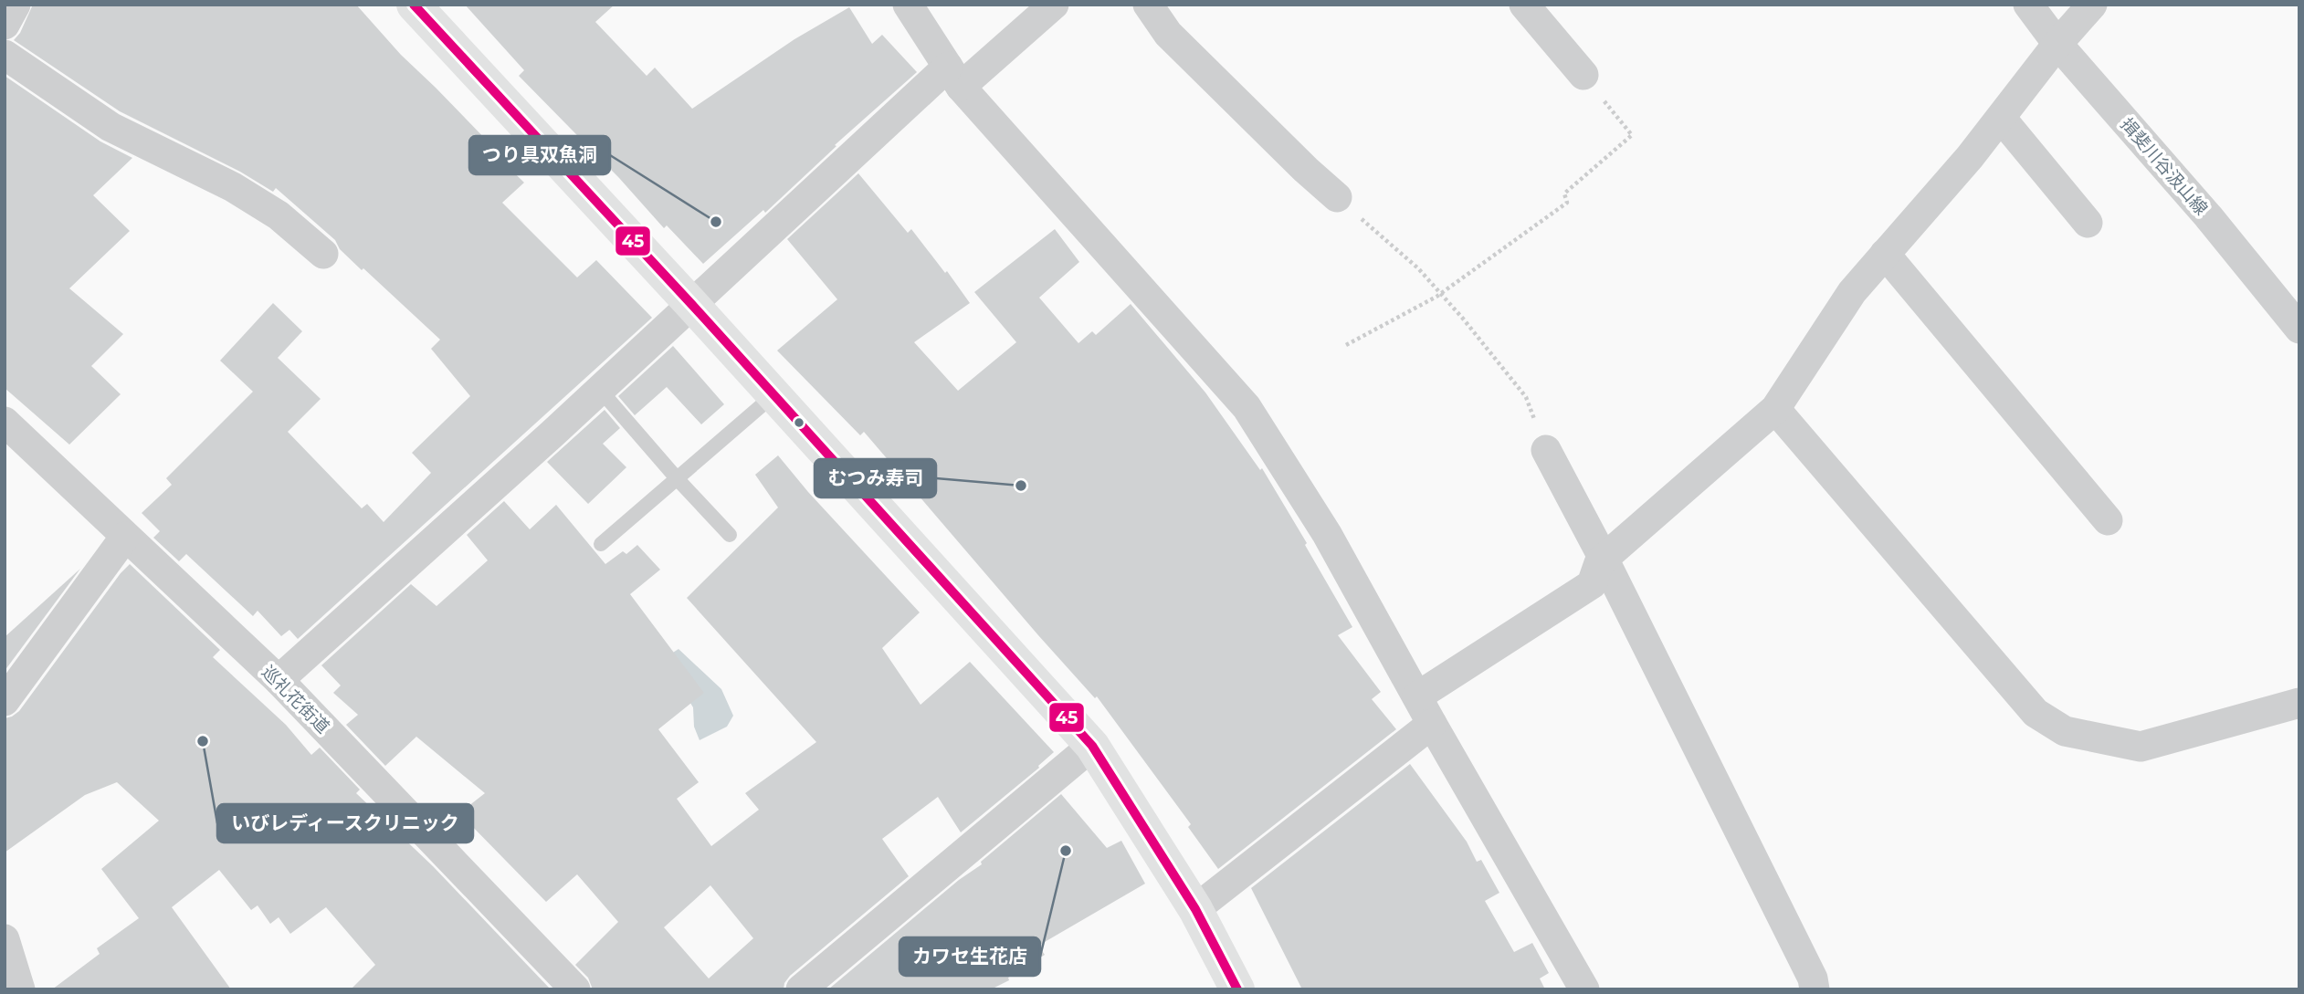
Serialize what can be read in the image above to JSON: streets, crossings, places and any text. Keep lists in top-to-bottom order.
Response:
{
  "streets": {
    "street": ["揖斐川谷汲山線", "巡礼花街道"]
  },
  "places": [
    "つり具双魚洞",
    "むつみ寿司",
    "いびレディースクリニック",
    "カワセ生花店"
  ],
  "lines": ["transit line 45"]
}
